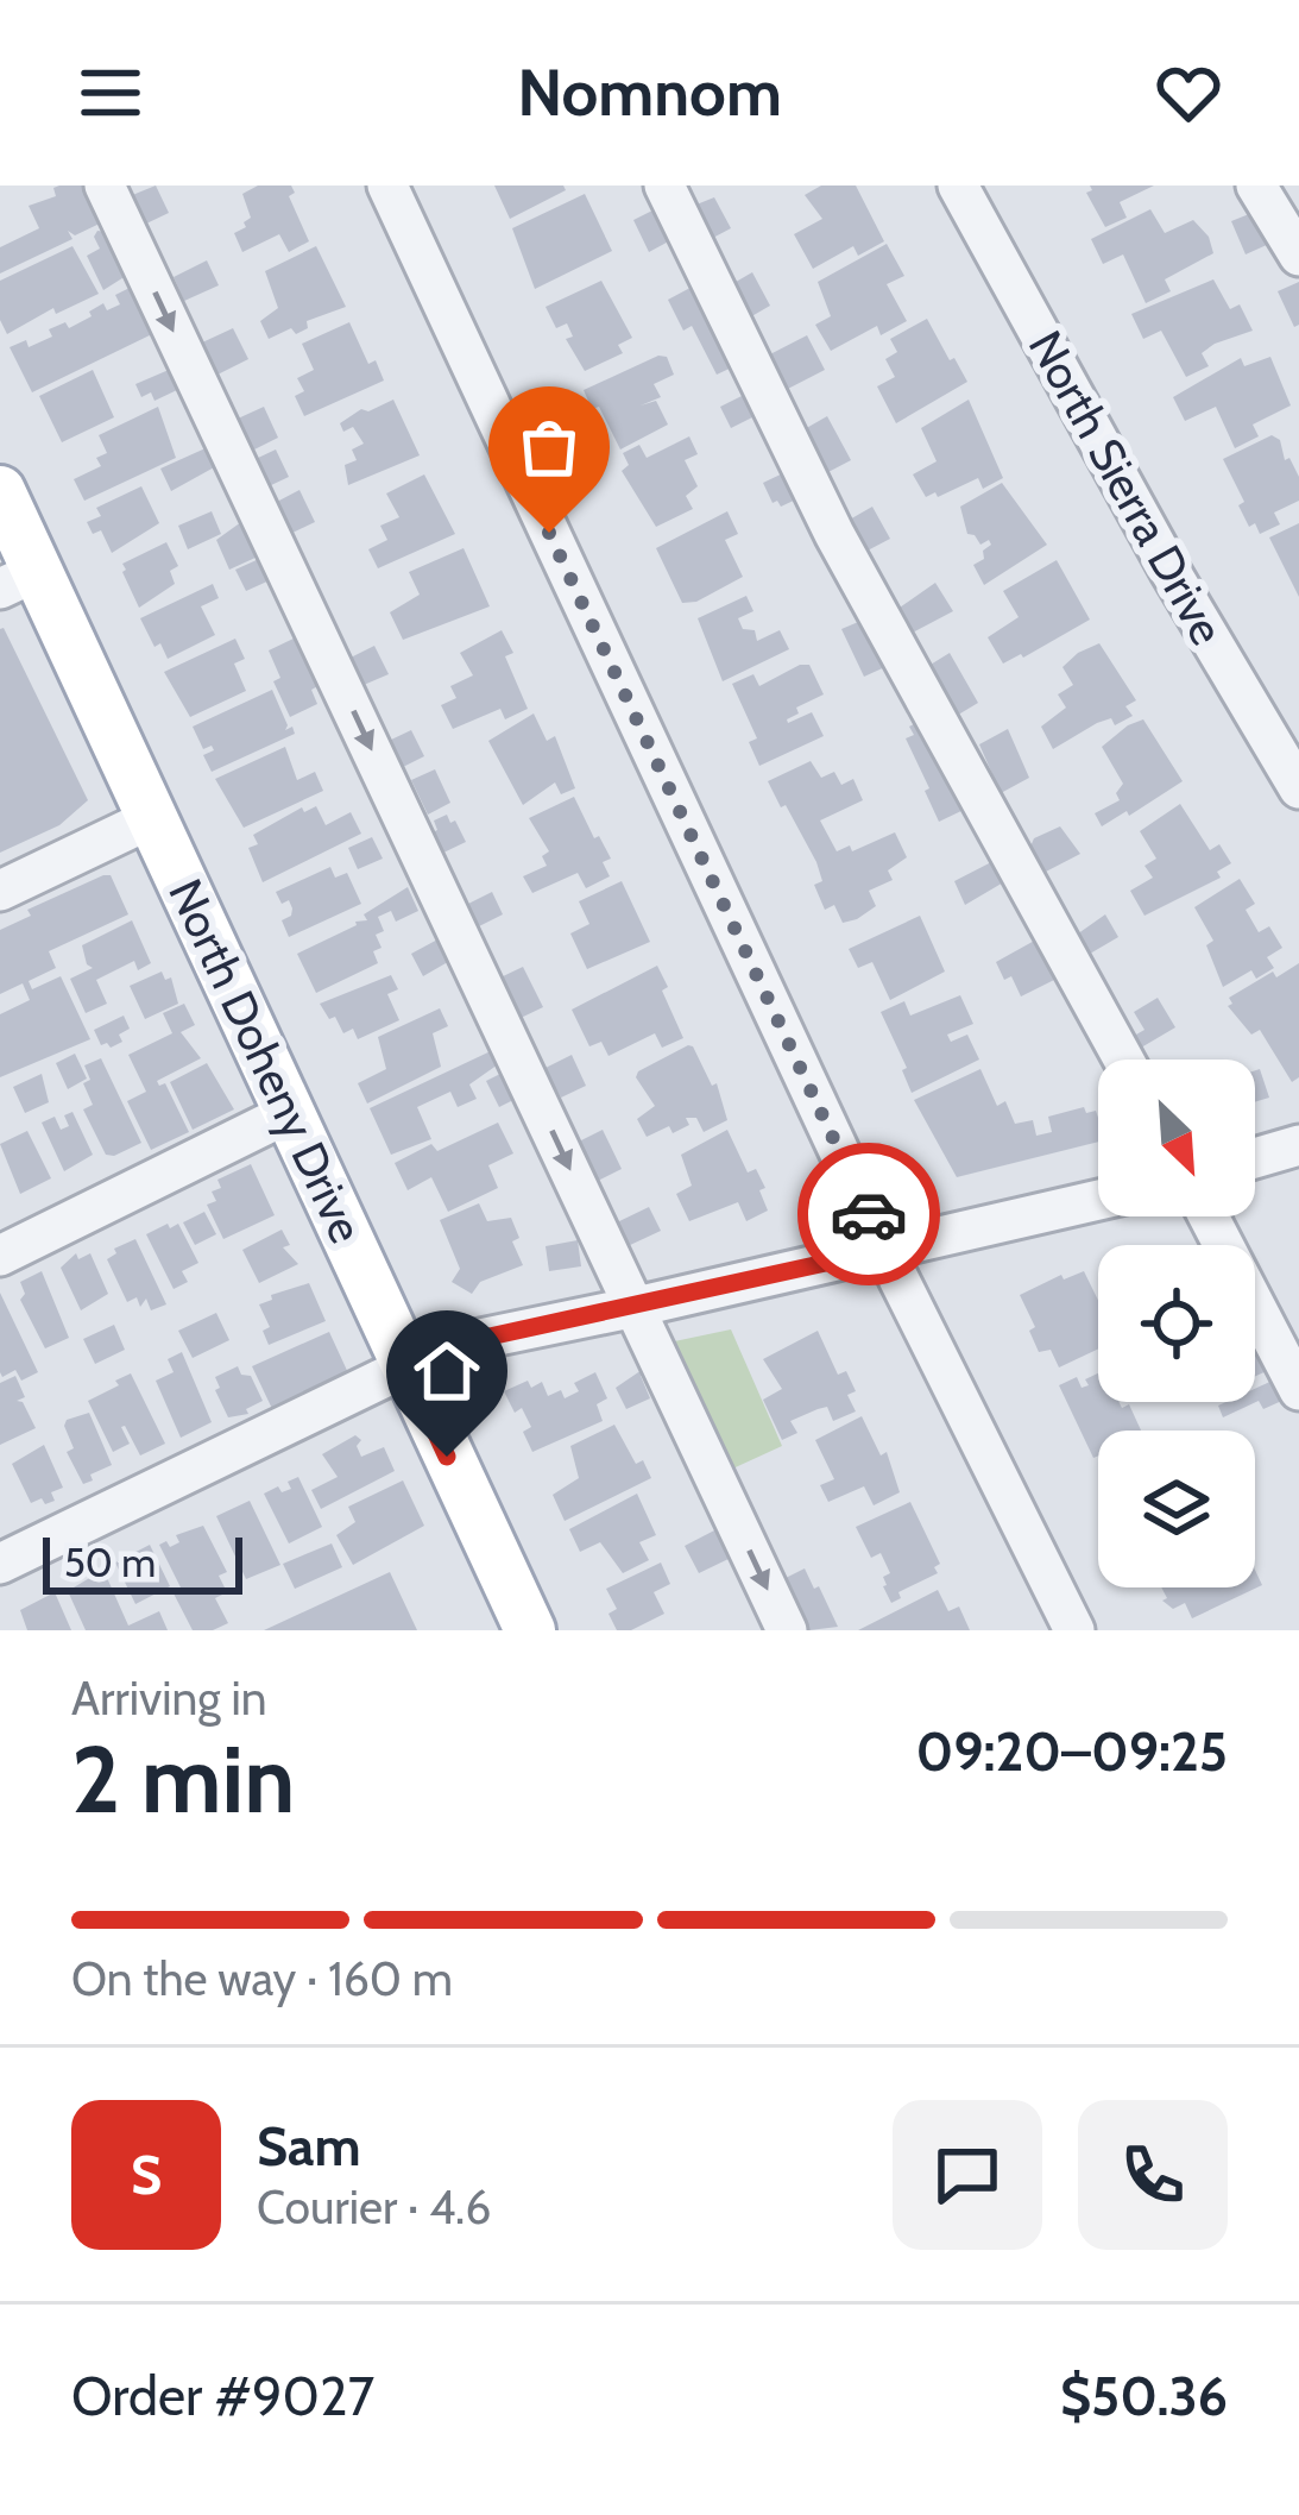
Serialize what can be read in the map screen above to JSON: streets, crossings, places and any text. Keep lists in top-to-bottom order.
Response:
{
  "streets": {
    "main road": ["North Doheny Drive"],
    "street": ["North Sierra Drive"]
  },
  "scale_bar": "50 m",
  "north": "bottom right",
  "page": {
    "header": "Nomnom",
    "scale": "50 m",
    "heading": ["2 min", "Arriving in", "09:20–09:25"],
    "panel": [
      "Sam",
      "Courier · 4.6",
      "Order #9027",
      "$50.36"
    ],
    "bar": "On the way · 160 m",
    "round": "S"
  }
}
